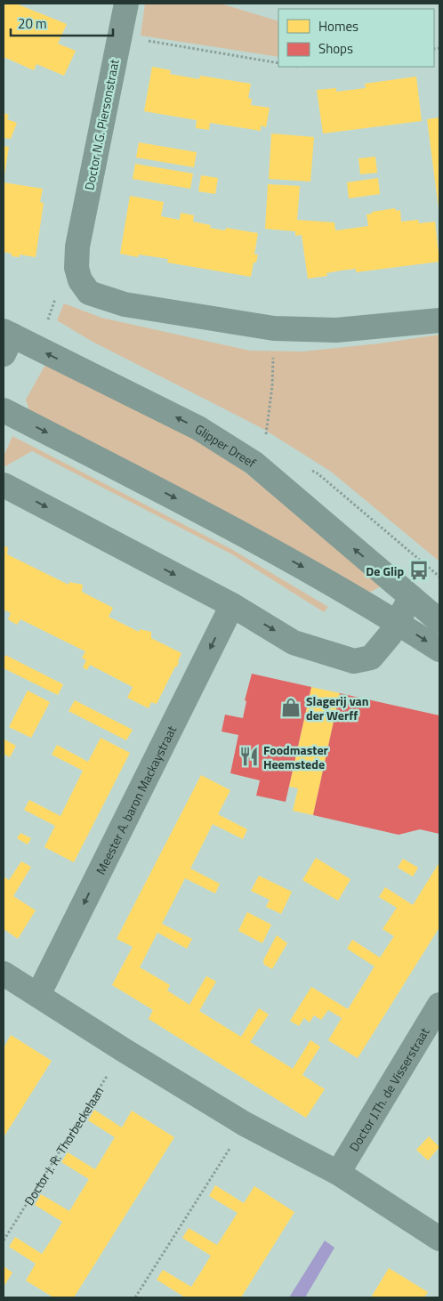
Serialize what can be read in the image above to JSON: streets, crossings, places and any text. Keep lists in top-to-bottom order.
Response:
{
  "streets": {
    "street": [
      "Doctor N.G. Piersonstraat",
      "Glipper Dreef",
      "Meester A. baron Mackaystraat",
      "Doctor J.Th. de Visserstraat"
    ],
    "path": ["Doctor J. R. Thorbeckelaan"]
  },
  "one_way": ["Meester A. baron Mackaystraat"],
  "places": {
    "bus stop": ["De Glip"],
    "shop": ["Slagerij van der Werff"],
    "restaurant": ["Foodmaster Heemstede"]
  },
  "legend": ["Homes", "Shops"],
  "scale_bar": "20 m"
}
